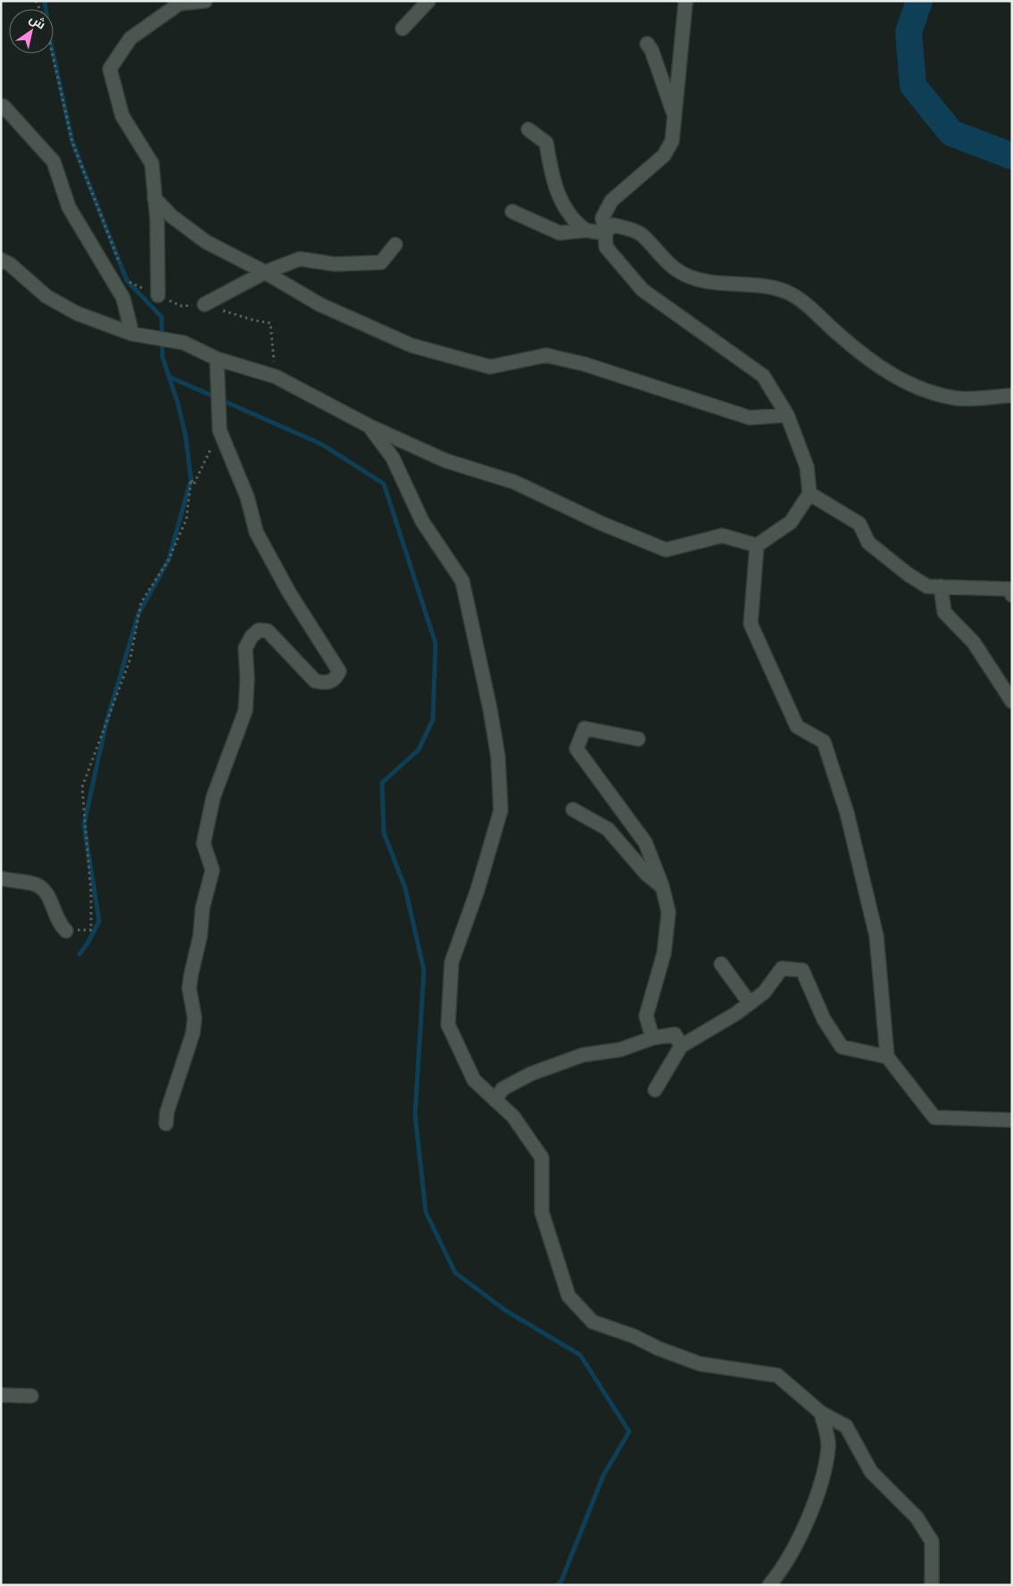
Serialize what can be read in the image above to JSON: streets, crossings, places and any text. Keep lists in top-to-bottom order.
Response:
{
  "north": "top right"
}
